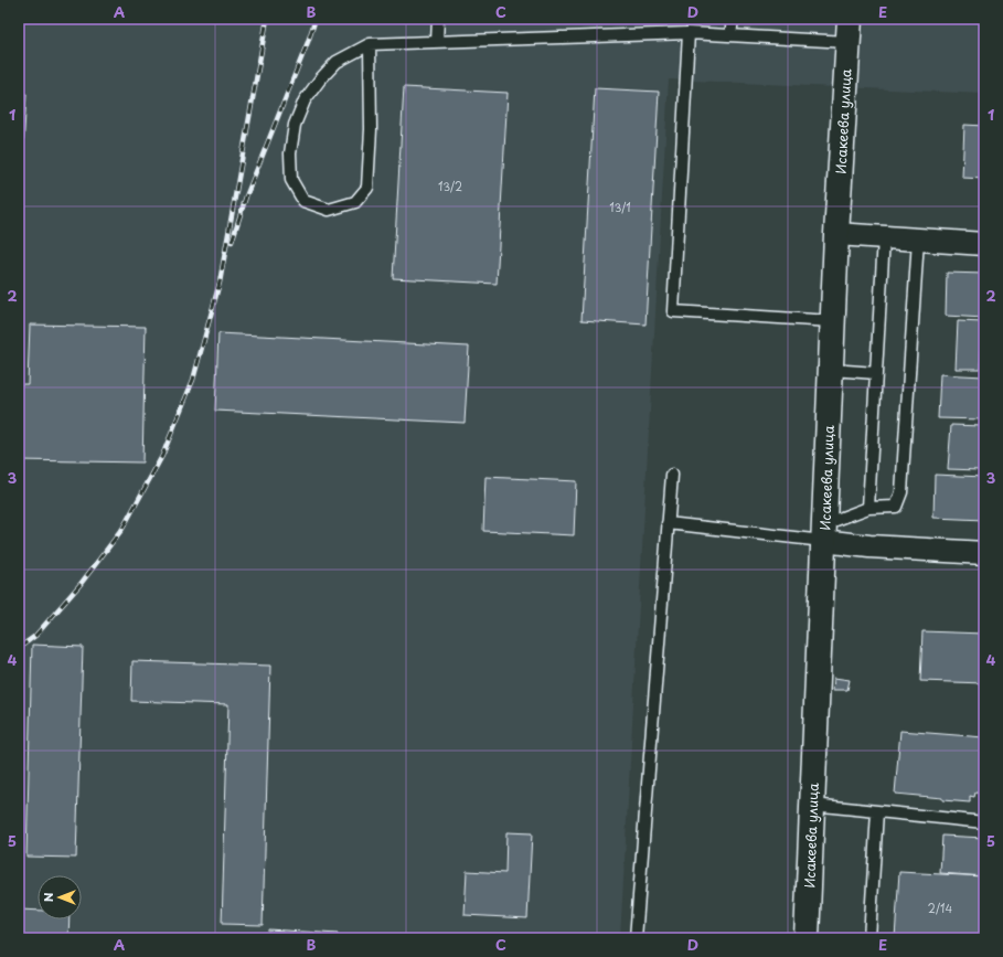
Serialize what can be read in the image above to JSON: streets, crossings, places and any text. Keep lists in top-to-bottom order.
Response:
{
  "streets": {
    "street": ["Исакеева улица"]
  },
  "house_numbers": ["13/2", "13/1", "2/14"],
  "north": "left",
  "grid": {
    "columns": [
      "A",
      "B",
      "C",
      "D",
      "E"
    ],
    "rows": [
      "1",
      "2",
      "3",
      "4",
      "5"
    ]
  }
}
